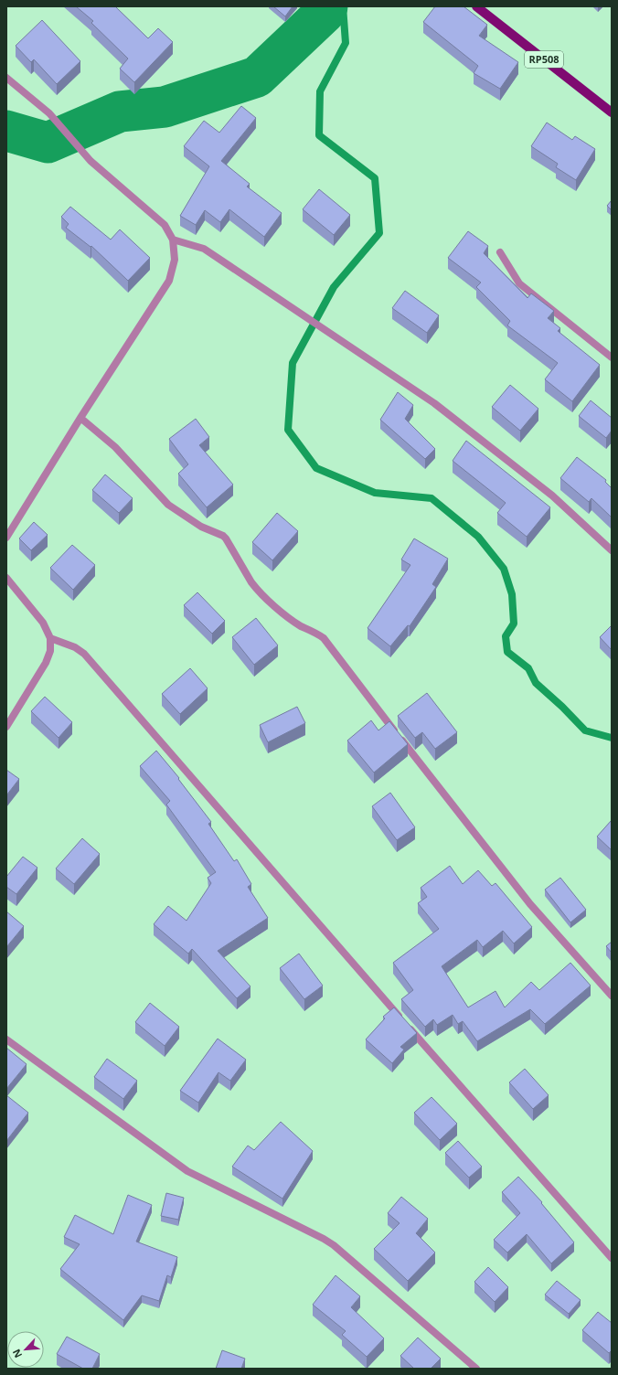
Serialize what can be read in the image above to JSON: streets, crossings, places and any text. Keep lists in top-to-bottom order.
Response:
{
  "streets": {
    "main road": ["RP508"]
  },
  "north": "bottom left"
}
